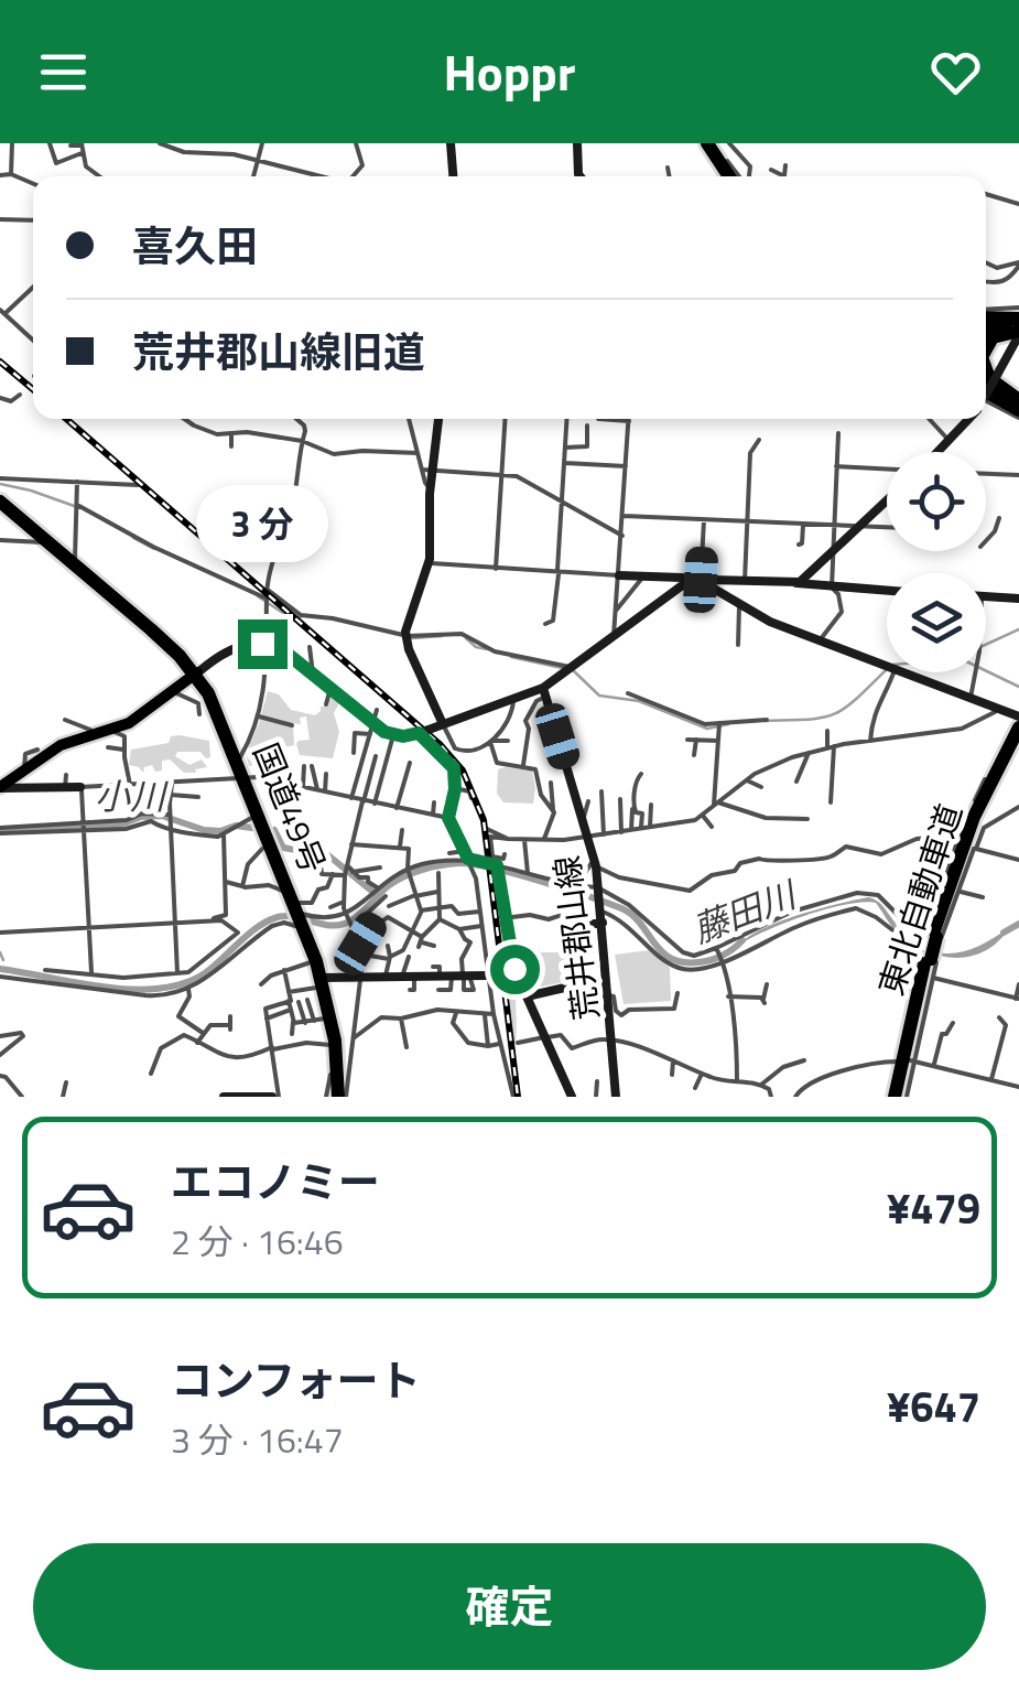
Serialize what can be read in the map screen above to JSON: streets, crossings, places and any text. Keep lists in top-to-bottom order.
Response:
{
  "streets": {
    "highway": ["国道49号", "東北自動車道"],
    "main road": ["荒井郡山線"]
  },
  "water": ["小川", "藤田川"],
  "page": {
    "header": "Hoppr",
    "banner": ["喜久田", "荒井郡山線旧道"],
    "bubble": "3 分",
    "list": [
      {
        "name": "エコノミー",
        "note": "2 分 · 16:46",
        "value": "¥479"
      },
      {
        "name": "コンフォート",
        "note": "3 分 · 16:47",
        "value": "¥647"
      }
    ],
    "buttons": "確定"
  }
}
